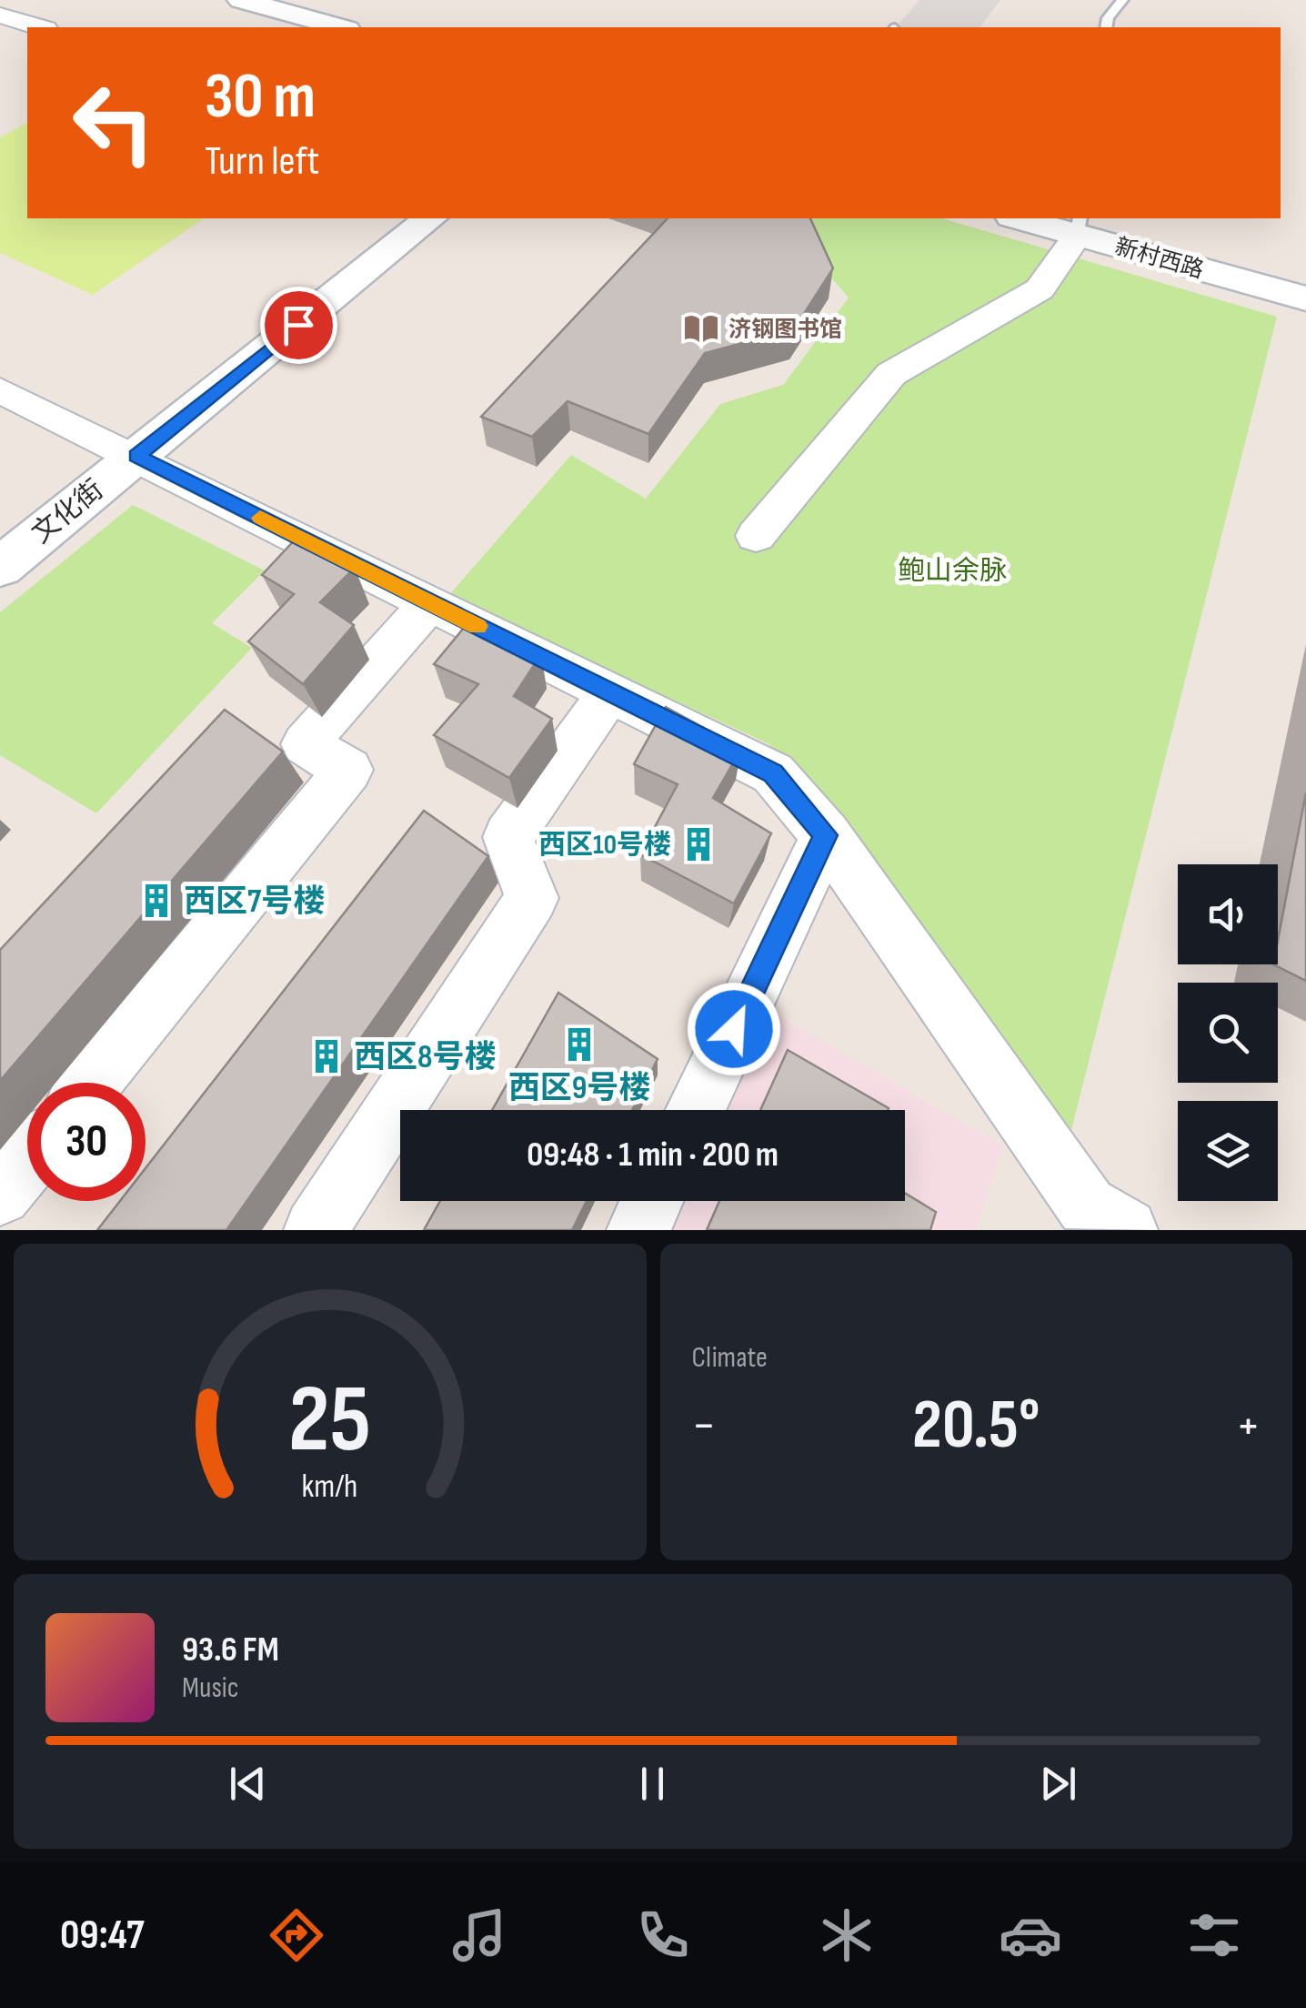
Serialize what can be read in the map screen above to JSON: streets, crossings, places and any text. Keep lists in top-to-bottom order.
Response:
{
  "streets": {
    "street": ["新村西路", "文化街"]
  },
  "parks": ["鲍山余脉"],
  "places": {
    "library": ["济钢图书馆"],
    "building": [
      "西区10号楼",
      "西区7号楼",
      "西区9号楼",
      "西区8号楼"
    ]
  },
  "page": {
    "turn": ["30 m", "Turn left"],
    "limit": "30",
    "trip": "09:48 · 1 min · 200 m",
    "tile": "Climate",
    "heat": ["−", "20.5°", "+"],
    "song": ["93.6 FM", "Music"],
    "tabs": "09:47",
    "gauge": ["25", "km/h"]
  }
}
